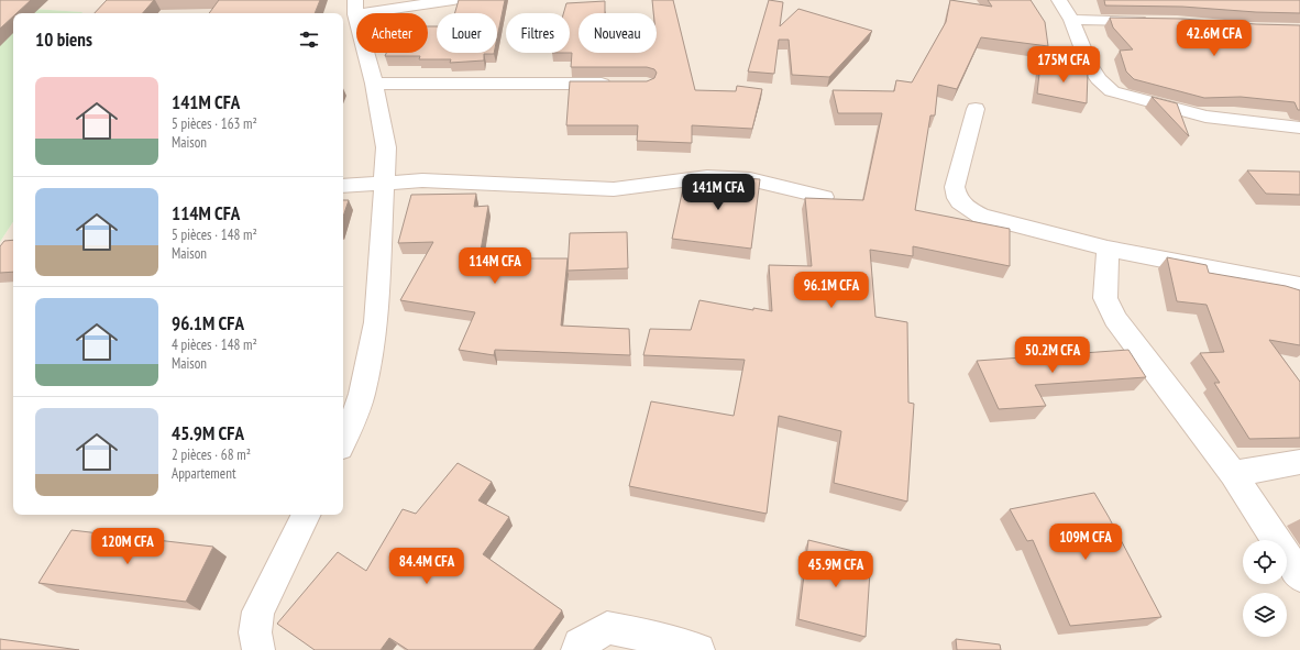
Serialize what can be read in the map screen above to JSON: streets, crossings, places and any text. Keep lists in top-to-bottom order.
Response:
{
  "page": {
    "chip": [
      "Acheter",
      "Louer",
      "Filtres",
      "Nouveau"
    ],
    "heading": "10 biens",
    "price": [
      "42.6M CFA",
      "175M CFA",
      "141M CFA",
      "114M CFA",
      "96.1M CFA",
      "50.2M CFA",
      "109M CFA",
      "120M CFA",
      "84.4M CFA",
      "45.9M CFA"
    ],
    "list": [
      {
        "name": "141M CFA",
        "note": "5 pièces · 163 m² · Maison"
      },
      {
        "name": "114M CFA",
        "note": "5 pièces · 148 m² · Maison"
      },
      {
        "name": "96.1M CFA",
        "note": "4 pièces · 148 m² · Maison"
      },
      {
        "name": "45.9M CFA",
        "note": "2 pièces · 68 m² · Appartement"
      }
    ]
  }
}
